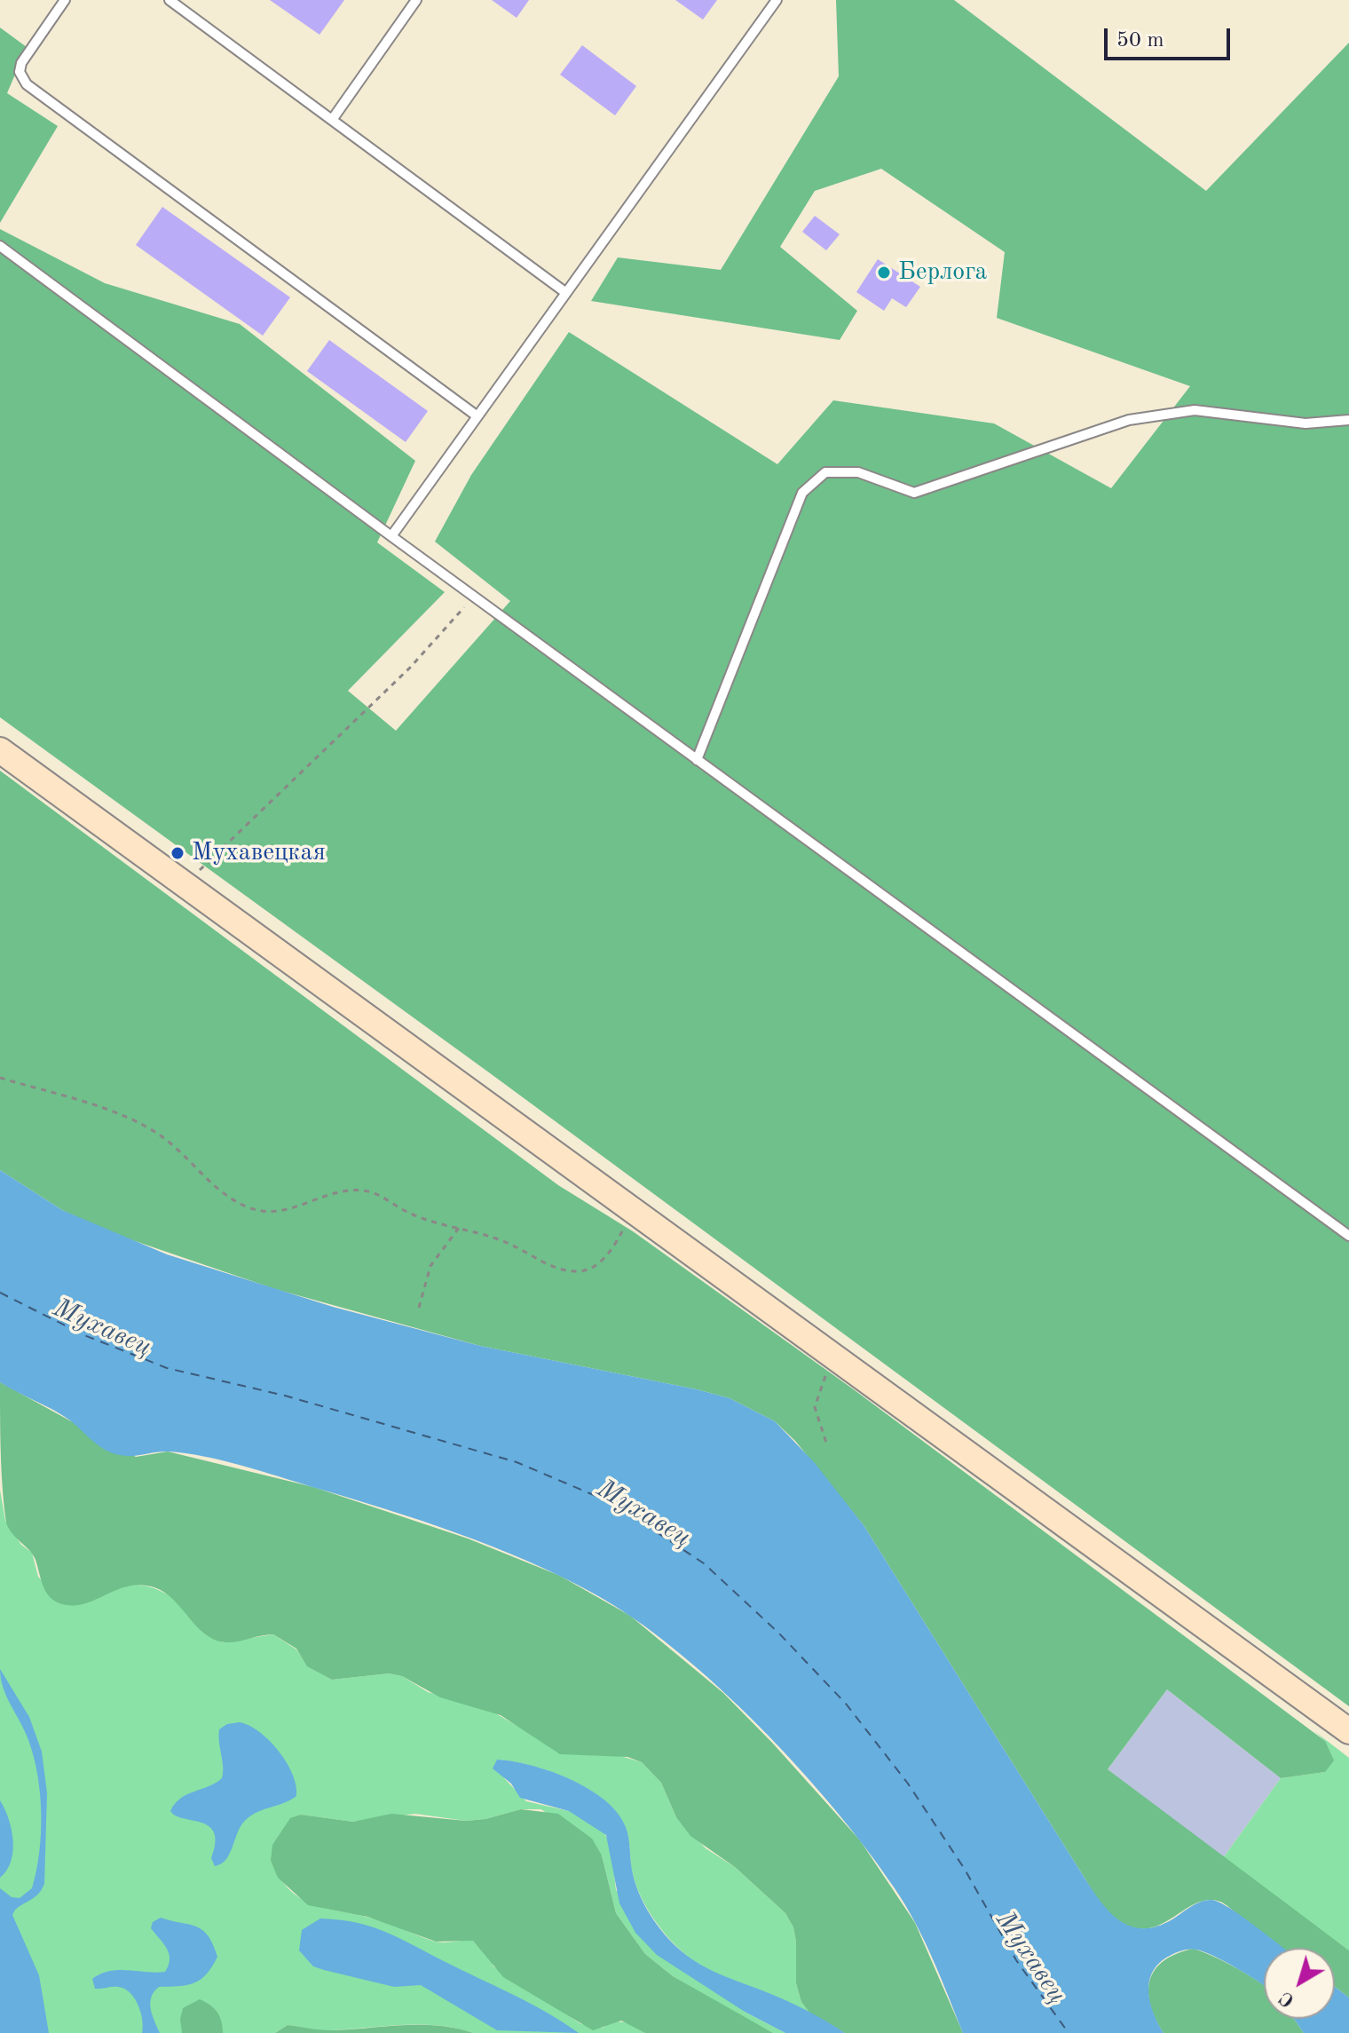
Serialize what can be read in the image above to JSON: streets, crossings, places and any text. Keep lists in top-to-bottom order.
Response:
{
  "water": ["Мухавец"],
  "places": ["Берлога", "Мухавецкая"],
  "scale_bar": "50 m",
  "north": "bottom left"
}
